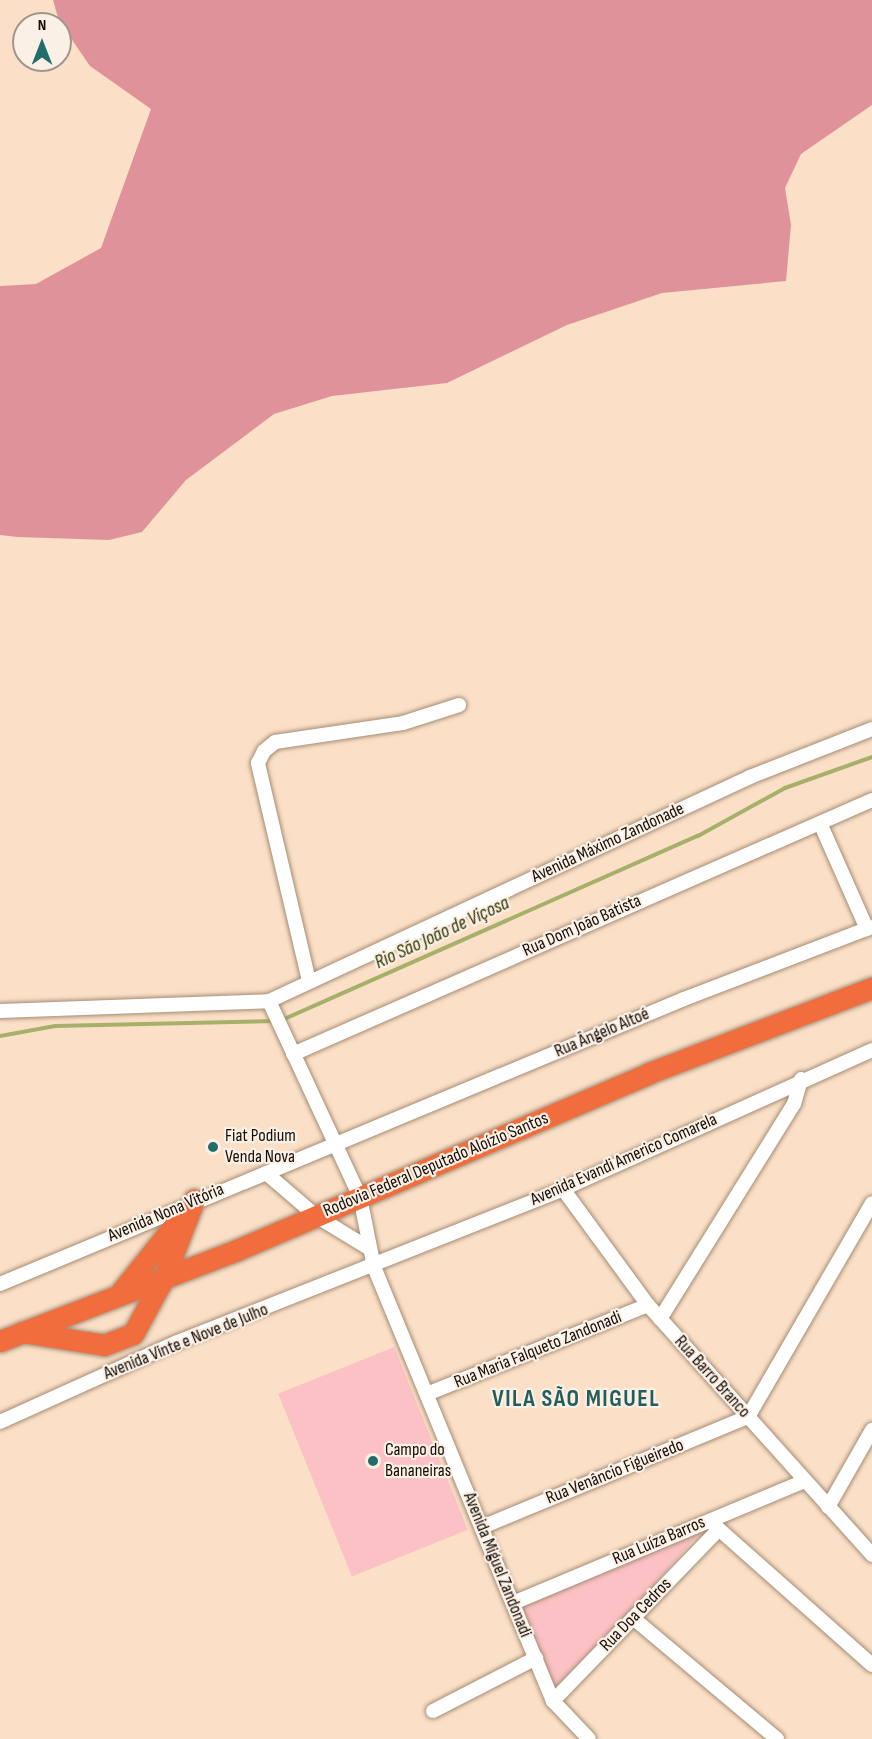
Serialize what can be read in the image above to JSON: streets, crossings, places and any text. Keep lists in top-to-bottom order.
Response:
{
  "streets": {
    "highway": ["Rodovia Federal Deputado Aloízio Santos"],
    "street": [
      "Avenida Máximo Zandonade",
      "Rua Dom João Batista",
      "Rua Ângelo Altoé",
      "Avenida Evandi Americo Comarela",
      "Avenida Nona Vitória",
      "Avenida Vinte e Nove de Julho",
      "Rua Maria Falqueto Zandonadi",
      "Rua Barro Branco",
      "Rua Venâncio Figueiredo",
      "Rua Luíza Barros",
      "Avenida Miguel Zandonadi",
      "Rua Doa Cedros"
    ]
  },
  "crossings": [
    ["Rua Dom João Batista", "Avenida Miguel Zandonadi"],
    ["Rua Ângelo Altoé", "Avenida Nona Vitória"],
    ["Rua Ângelo Altoé", "Avenida Miguel Zandonadi"],
    ["Avenida Evandi Americo Comarela", "Avenida Vinte e Nove de Julho"],
    ["Avenida Evandi Americo Comarela", "Rua Barro Branco"],
    ["Avenida Evandi Americo Comarela", "Avenida Miguel Zandonadi"],
    ["Rodovia Federal Deputado Aloízio Santos", "Avenida Miguel Zandonadi"],
    ["Avenida Nona Vitória", "Avenida Miguel Zandonadi"],
    ["Avenida Vinte e Nove de Julho", "Avenida Miguel Zandonadi"],
    ["Rua Maria Falqueto Zandonadi", "Rua Barro Branco"],
    ["Rua Maria Falqueto Zandonadi", "Avenida Miguel Zandonadi"],
    ["Rua Barro Branco", "Rua Venâncio Figueiredo"],
    ["Rua Barro Branco", "Rua Luíza Barros"],
    ["Rua Venâncio Figueiredo", "Avenida Miguel Zandonadi"],
    ["Rua Luíza Barros", "Avenida Miguel Zandonadi"],
    ["Rua Luíza Barros", "Rua Doa Cedros"],
    ["Avenida Miguel Zandonadi", "Rua Doa Cedros"]
  ],
  "districts": ["VILA SÃO MIGUEL"],
  "water": ["Rio São João de Viçosa"],
  "places": ["Fiat Podium Venda Nova", "Campo do Bananeiras"],
  "north": "top"
}
